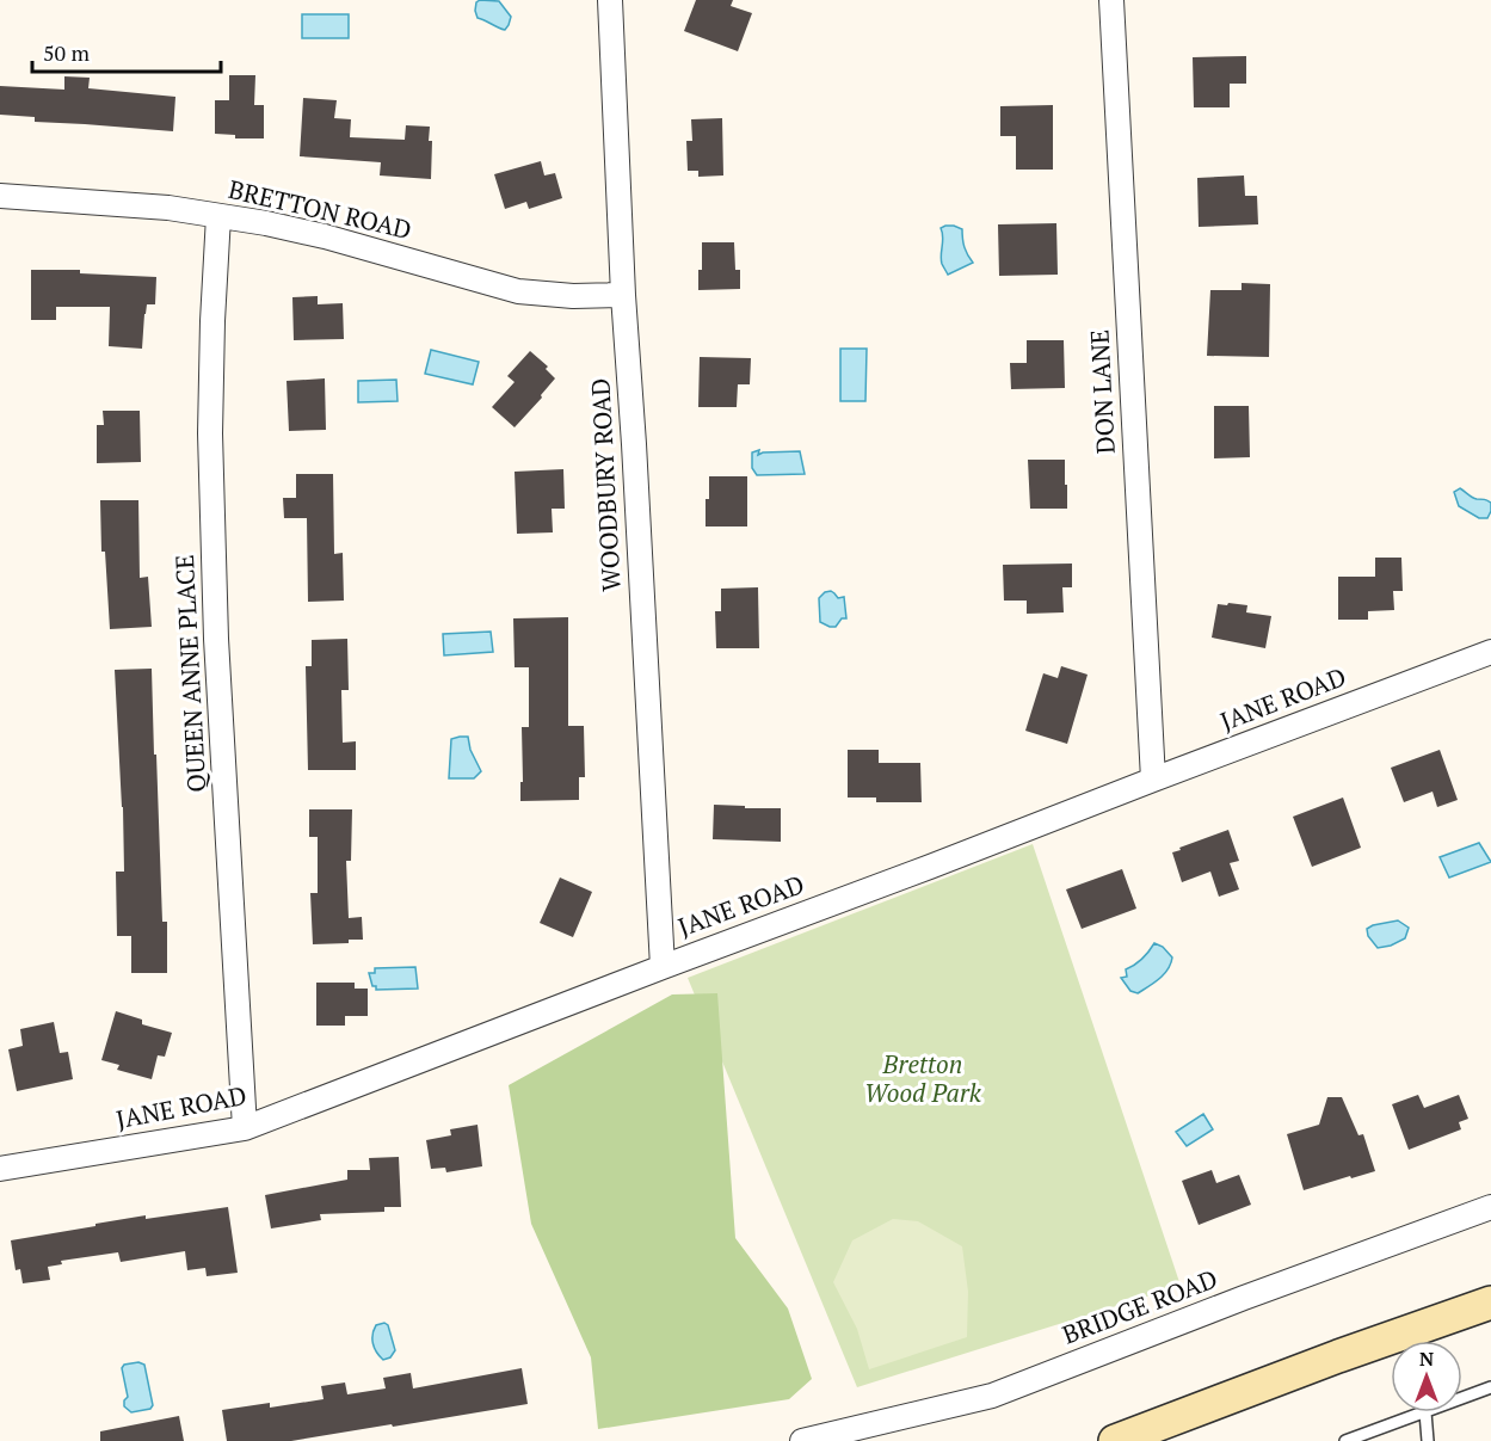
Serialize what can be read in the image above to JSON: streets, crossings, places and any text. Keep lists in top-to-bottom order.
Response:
{
  "streets": {
    "street": [
      "BRETTON ROAD",
      "DON LANE",
      "WOODBURY ROAD",
      "QUEEN ANNE PLACE",
      "JANE ROAD",
      "BRIDGE ROAD"
    ]
  },
  "crossings": [
    ["BRETTON ROAD", "WOODBURY ROAD"],
    ["BRETTON ROAD", "QUEEN ANNE PLACE"],
    ["DON LANE", "JANE ROAD"],
    ["WOODBURY ROAD", "JANE ROAD"],
    ["QUEEN ANNE PLACE", "JANE ROAD"]
  ],
  "parks": ["Bretton Wood Park"],
  "scale_bar": "50 m",
  "north": "top"
}
